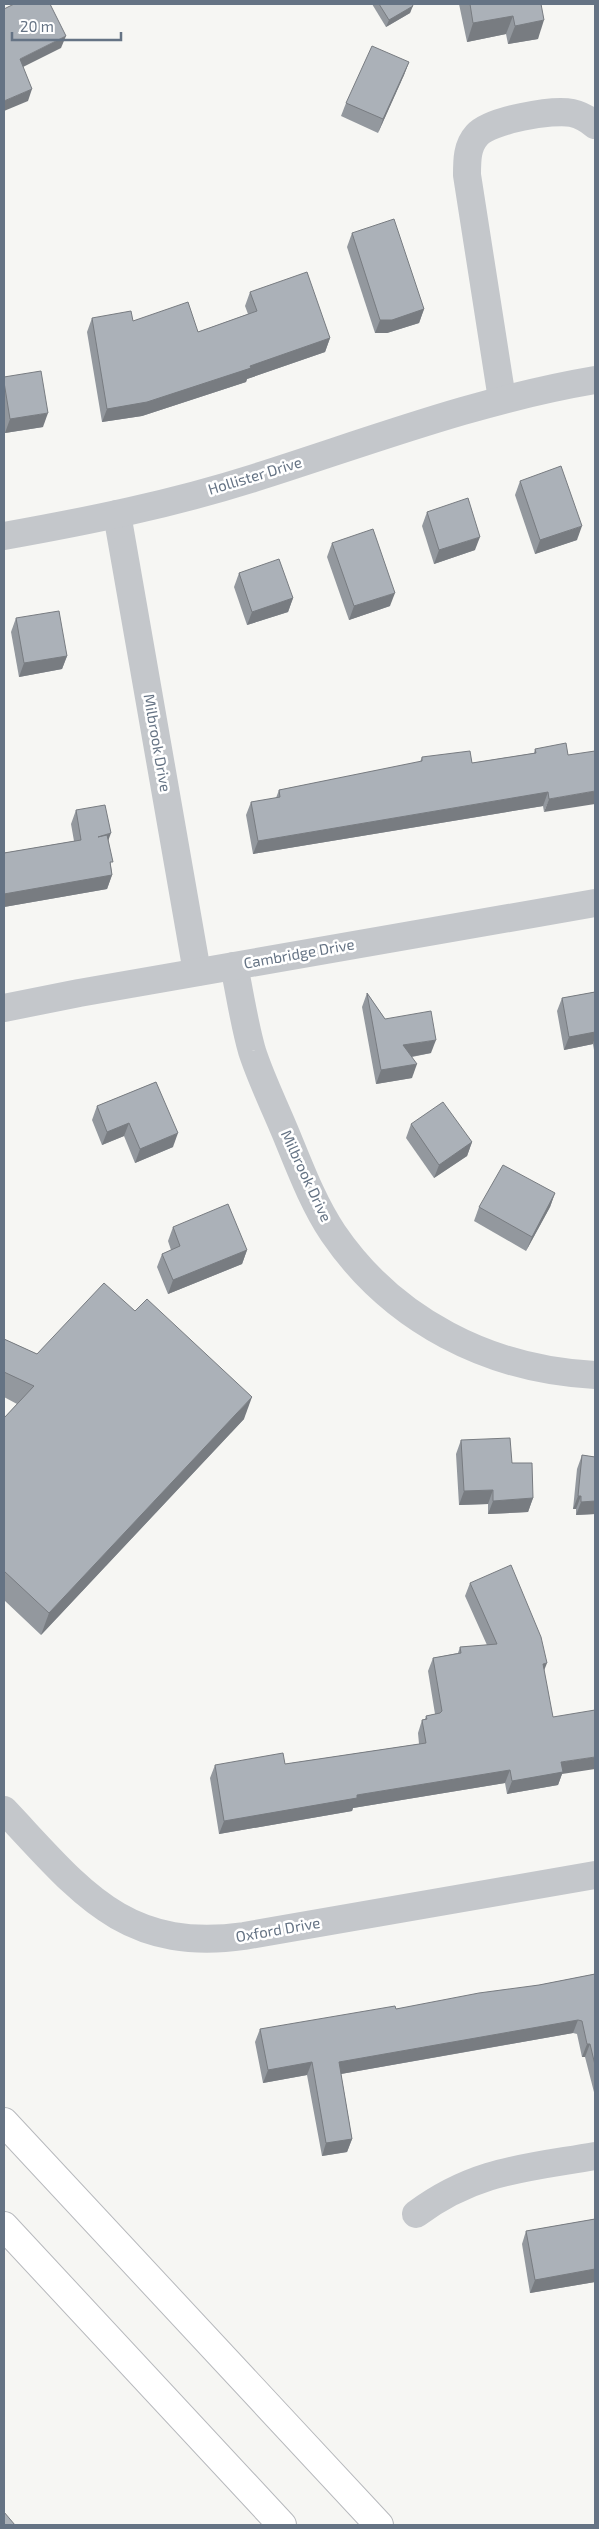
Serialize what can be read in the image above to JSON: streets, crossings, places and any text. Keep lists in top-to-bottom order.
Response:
{
  "streets": {
    "street": [
      "Hollister Drive",
      "Milbrook Drive",
      "Cambridge Drive",
      "Oxford Drive"
    ]
  },
  "crossings": [
    ["Hollister Drive", "Milbrook Drive"],
    ["Milbrook Drive", "Cambridge Drive"]
  ],
  "scale_bar": "20 m"
}
